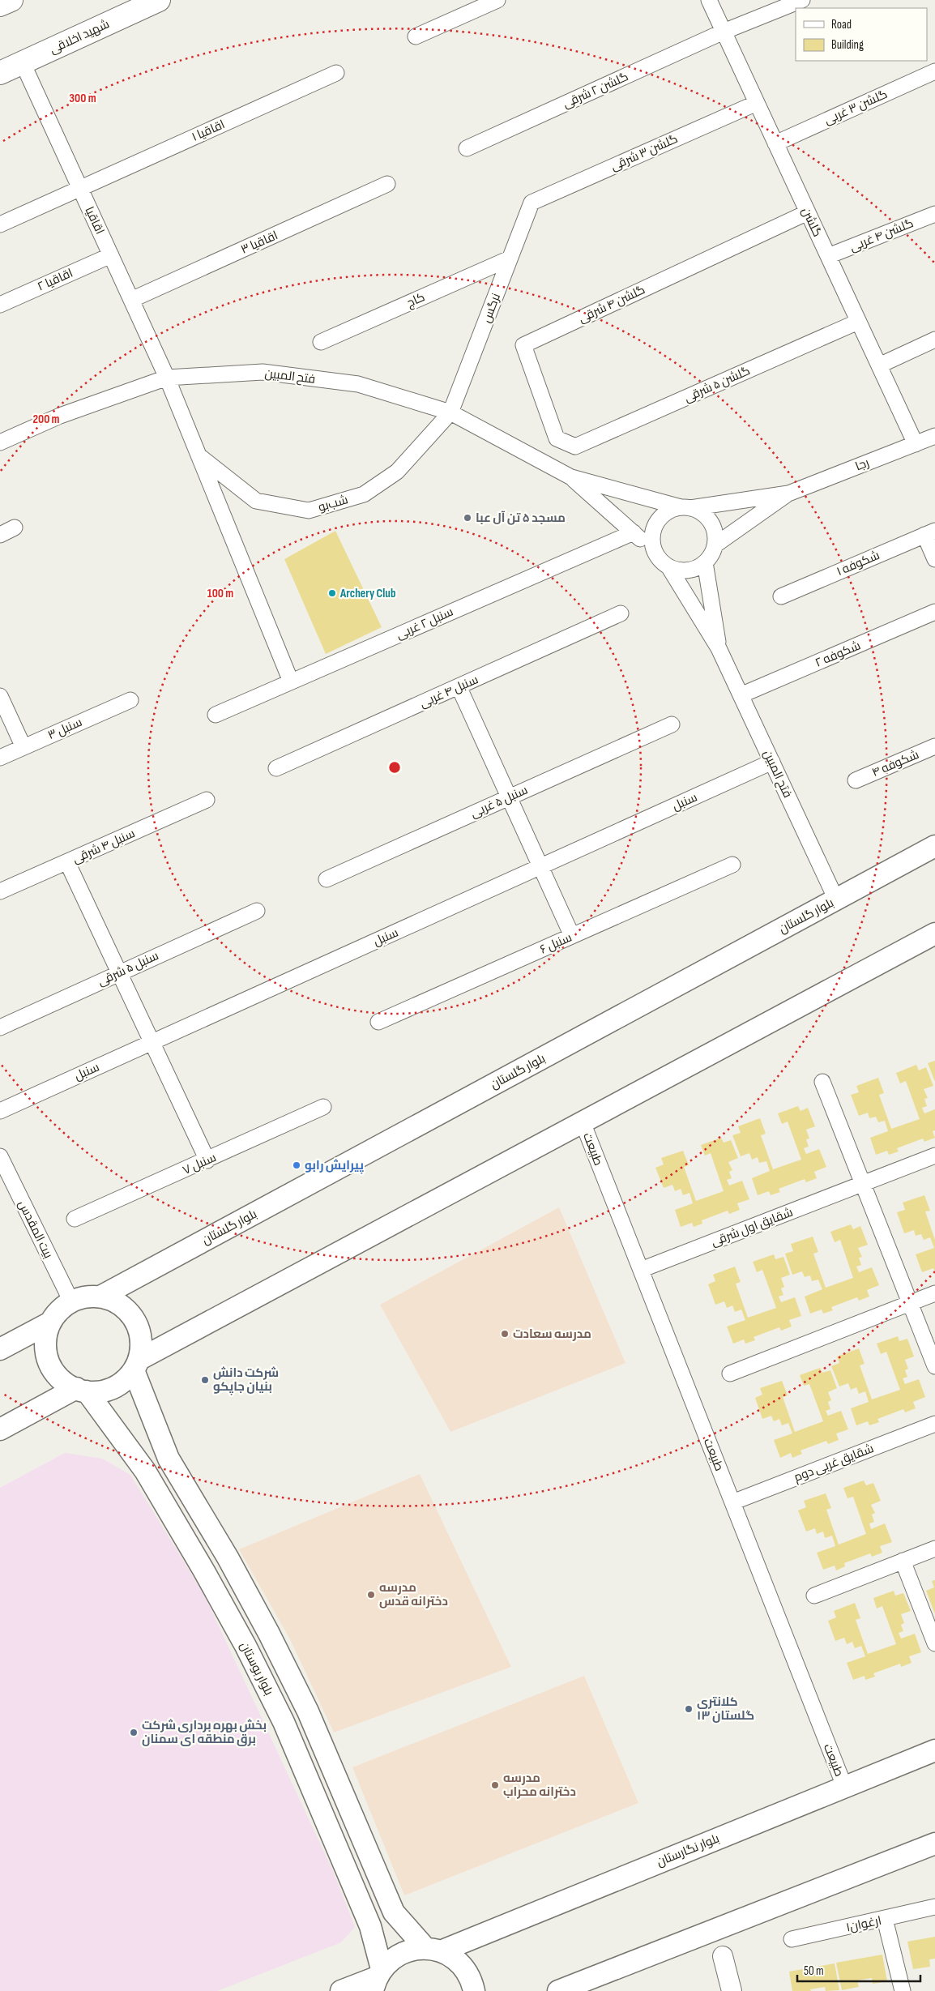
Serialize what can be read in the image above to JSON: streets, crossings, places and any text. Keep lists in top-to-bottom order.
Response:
{
  "streets": {
    "main road": [
      "شهید اخلاقی",
      "بلوار گلستان",
      "بلوار بوستان",
      "بلوار نگارستان"
    ],
    "street": [
      "گلشن ۲ شرقی",
      "گلشن ۳ غربی",
      "اقاقیا ۱",
      "گلشن ۳ شرقی",
      "اقاقیا",
      "گلشن",
      "گلشن ۴ غربی",
      "اقاقیا ۳",
      "اقاقیا ۲",
      "کاج",
      "گلشن ۴ شرقی",
      "نرگس",
      "فتح المبین",
      "گلشن ۵ شرقی",
      "رجا",
      "شب‌بو",
      "شکوفه ۱",
      "سنبل ۲ غربی",
      "شکوفه ۲",
      "سنبل ۴ غربی",
      "سنبل ۳",
      "شکوفه ۴",
      "سنبل ۵ غربی",
      "سنبل",
      "سنبل ۴ شرقی",
      "سنبل ۶",
      "سنبل ۵ شرقی",
      "طبیعت",
      "سنبل ۷",
      "شقایق اول شرقی",
      "بیت المقدس",
      "شقایق غربی دوم",
      "ارغوان۱"
    ]
  },
  "crossings": [
    ["شهید اخلاقی", "اقاقیا"],
    ["گلشن ۲ شرقی", "گلشن"],
    ["گلشن ۳ غربی", "گلشن"],
    ["اقاقیا ۱", "اقاقیا"],
    ["گلشن ۳ شرقی", "گلشن"],
    ["گلشن ۳ شرقی", "نرگس"],
    ["اقاقیا", "اقاقیا ۳"],
    ["اقاقیا", "اقاقیا ۲"],
    ["اقاقیا", "فتح المبین"],
    ["اقاقیا", "شب‌بو"],
    ["اقاقیا", "سنبل ۲ غربی"],
    ["گلشن", "گلشن ۴ غربی"],
    ["گلشن", "گلشن ۴ شرقی"],
    ["گلشن", "گلشن ۵ شرقی"],
    ["گلشن", "رجا"],
    ["کاج", "نرگس"],
    ["گلشن ۴ شرقی", "گلشن ۵ شرقی"],
    ["نرگس", "فتح المبین"],
    ["نرگس", "شب‌بو"],
    ["فتح المبین", "شب‌بو"],
    ["فتح المبین", "شکوفه ۲"],
    ["فتح المبین", "سنبل"],
    ["فتح المبین", "بلوار گلستان"],
    ["بلوار گلستان", "بیت المقدس"],
    ["بلوار گلستان", "بلوار بوستان"],
    ["طبیعت", "شقایق اول شرقی"],
    ["طبیعت", "شقایق غربی دوم"],
    ["طبیعت", "بلوار نگارستان"],
    ["بیت المقدس", "بلوار بوستان"],
    ["بلوار بوستان", "بلوار نگارستان"]
  ],
  "places": [
    "مسجد ۵ تن آل عبا",
    "Archery Club",
    "پیرایش رابو",
    "مدرسه سعادت",
    "شرکت دانش بنیان جاپکو",
    "مدرسه دخترانه قدس",
    "کلانتری ۱۳ گلستان",
    "بخش بهره برداری شرکت برق منطقه ای سمنان",
    "مدرسه دخترانه محراب"
  ],
  "legend": ["Road", "Building"],
  "scale_bar": "50 m",
  "rings": ["300 m", "200 m", "100 m"]
}
